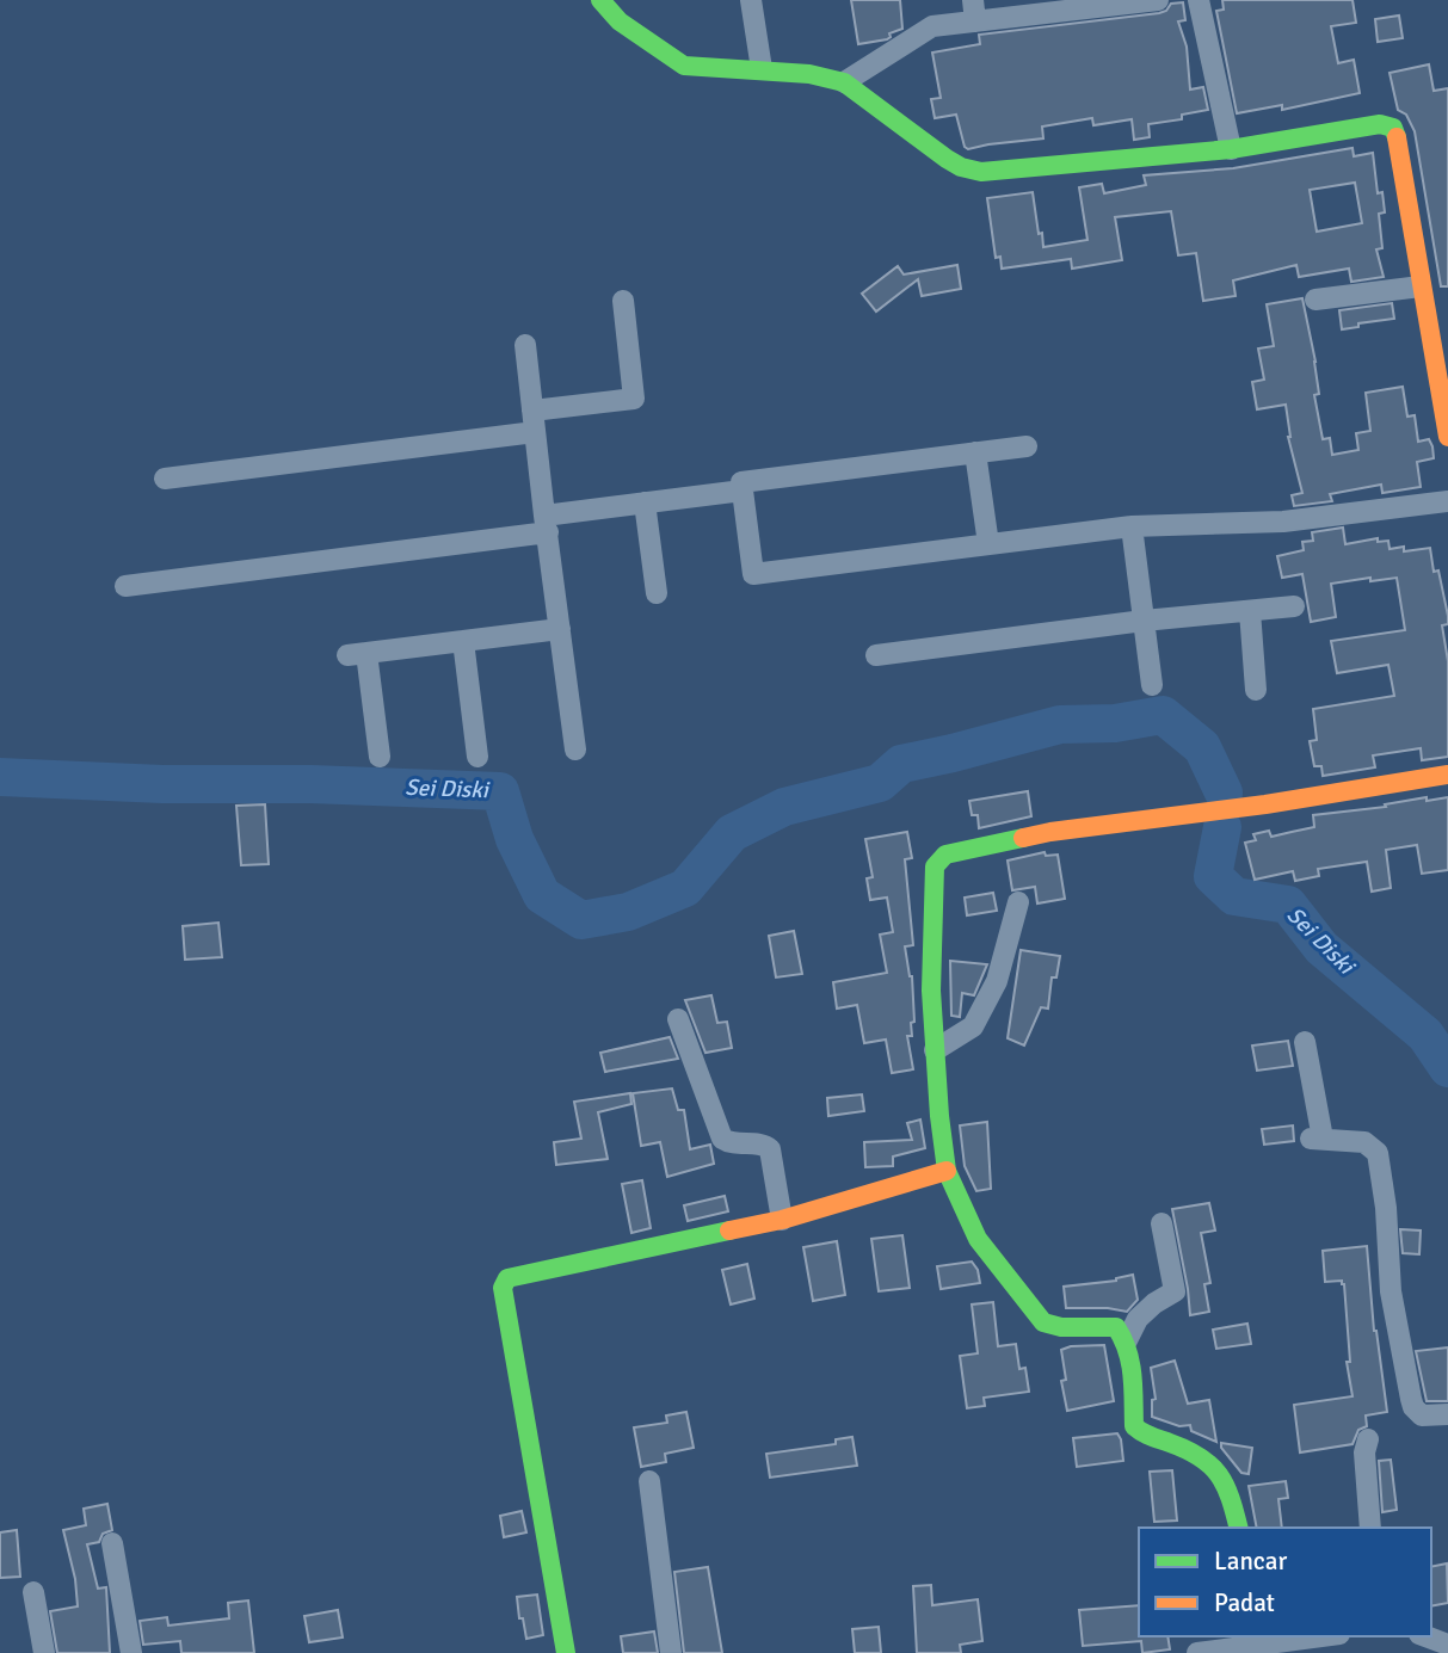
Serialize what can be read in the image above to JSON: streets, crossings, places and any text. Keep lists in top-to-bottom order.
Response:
{
  "water": ["Sei Diski"],
  "legend": ["Lancar", "Padat"]
}
